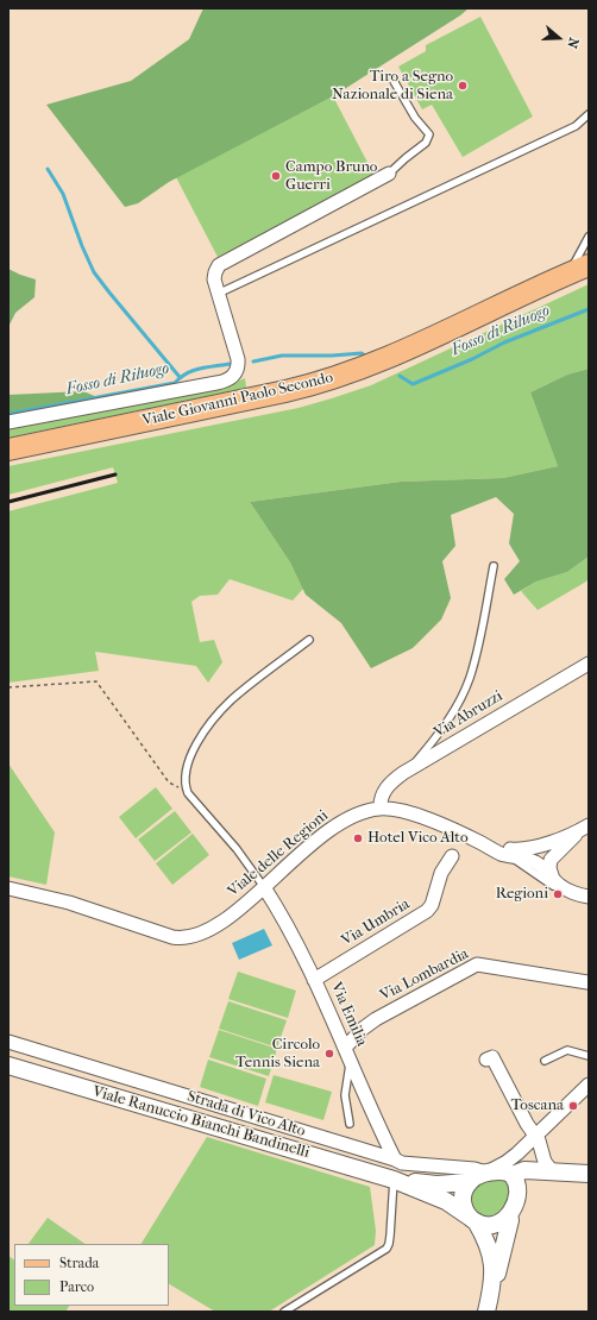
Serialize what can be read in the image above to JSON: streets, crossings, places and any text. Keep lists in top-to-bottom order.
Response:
{
  "streets": {
    "main road": ["Viale Giovanni Paolo Secondo"],
    "street": [
      "Via Abruzzi",
      "Viale delle Regioni",
      "Via Umbria",
      "Via Lombardia",
      "Via Emilia",
      "Strada di Vico Alto",
      "Viale Ranuccio Bianchi Bandinelli"
    ]
  },
  "crossings": [
    ["Via Abruzzi", "Viale delle Regioni"],
    ["Viale delle Regioni", "Via Emilia"],
    ["Via Umbria", "Via Emilia"],
    ["Via Lombardia", "Via Emilia"],
    ["Via Emilia", "Strada di Vico Alto"],
    ["Strada di Vico Alto", "Viale Ranuccio Bianchi Bandinelli"]
  ],
  "water": ["Fosso di Riluogo"],
  "places": [
    "Tiro a Segno Nazionale di Siena",
    "Campo Bruno Guerri",
    "Hotel Vico Alto",
    "Regioni",
    "Circolo Tennis Siena",
    "Toscana"
  ],
  "legend": ["Strada", "Parco"],
  "north": "right"
}
